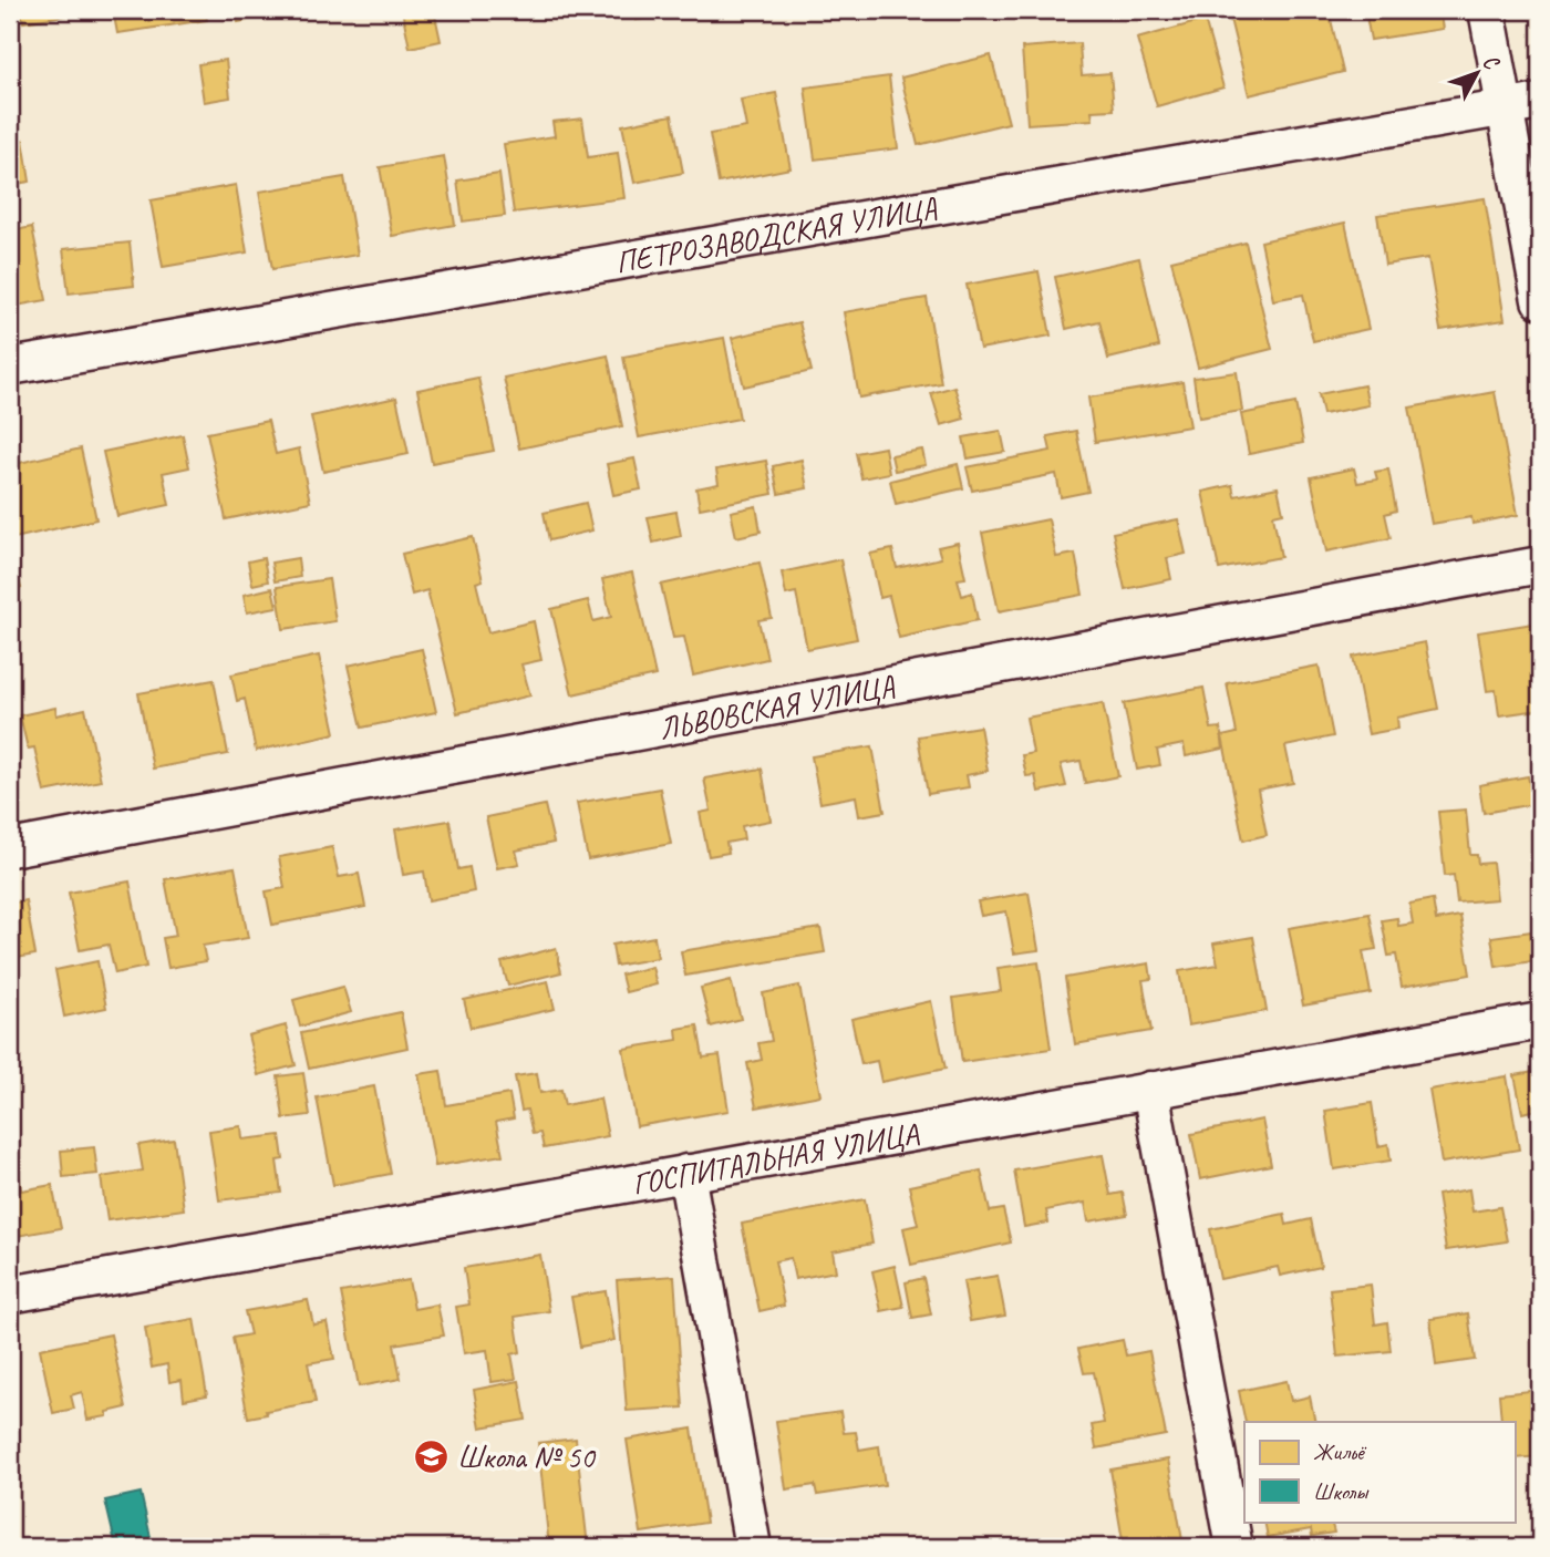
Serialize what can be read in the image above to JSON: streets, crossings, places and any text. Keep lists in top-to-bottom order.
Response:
{
  "streets": {
    "street": ["ПЕТРОЗАВОДСКАЯ УЛИЦА", "ЛЬВОВСКАЯ УЛИЦА", "ГОСПИТАЛЬНАЯ УЛИЦА"]
  },
  "places": {
    "school or university": ["Школа № 50"]
  },
  "legend": ["Жильё", "Школы"],
  "north": "top right"
}
